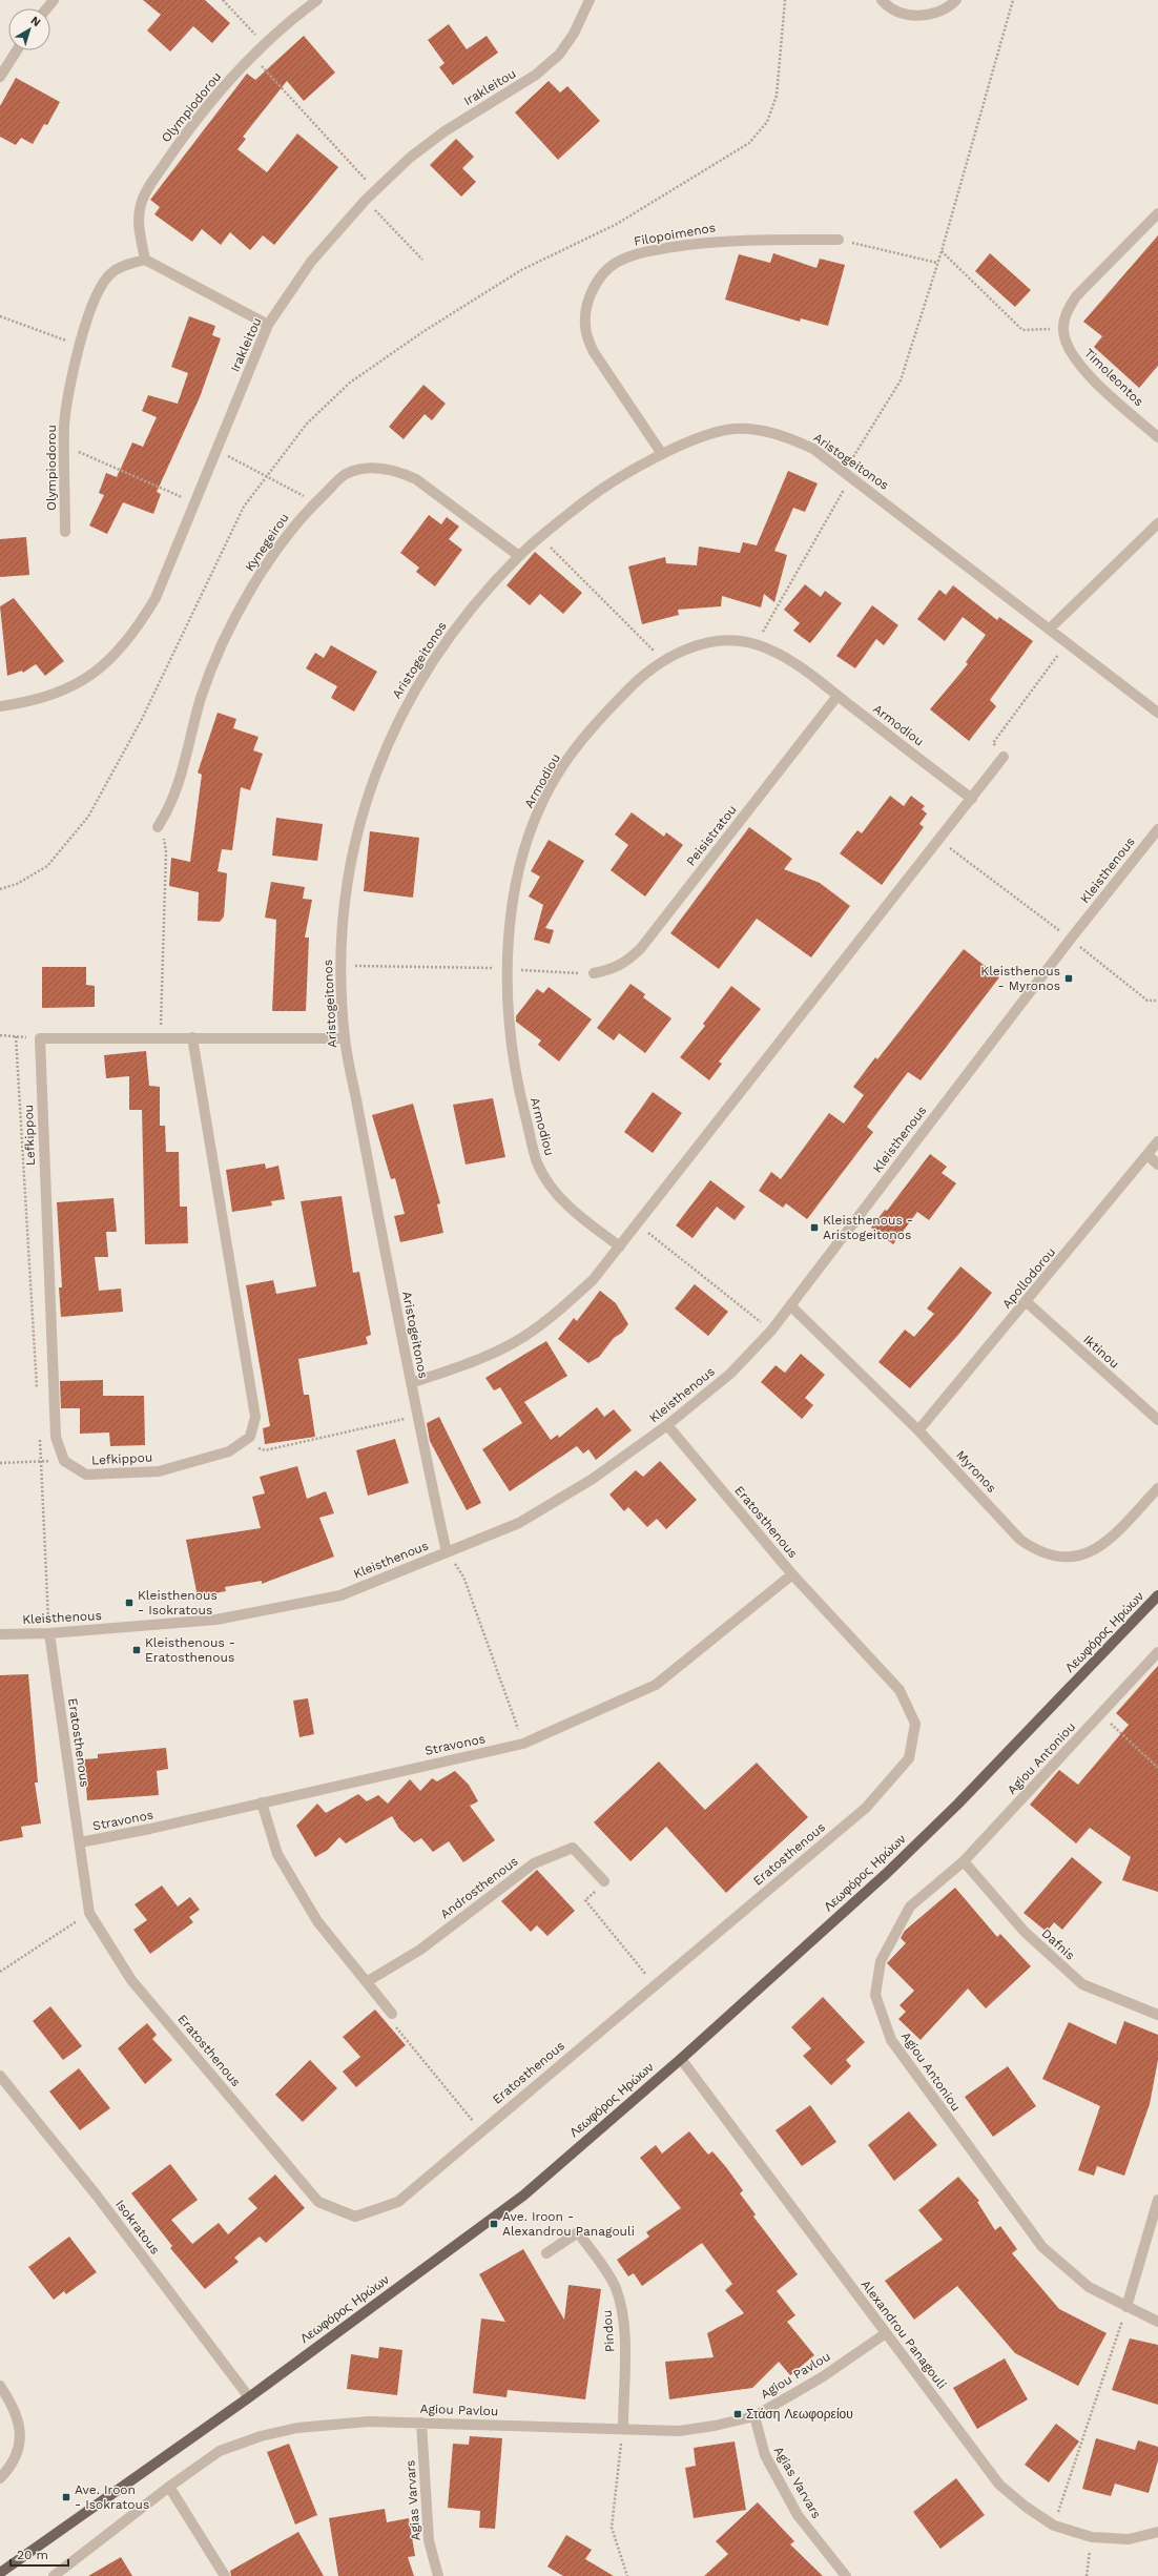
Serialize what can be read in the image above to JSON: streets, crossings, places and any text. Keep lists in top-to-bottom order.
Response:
{
  "streets": {
    "main road": ["Λεωφόρος Ηρώων"],
    "street": [
      "Irakleitou",
      "Olympiodorou",
      "Filopoimenos",
      "Timoleontos",
      "Aristogeitonos",
      "Kynegeirou",
      "Armodiou",
      "Peisistratou",
      "Kleisthenous",
      "Lefkippou",
      "Apollodorou",
      "Iktinou",
      "Myronos",
      "Eratosthenous",
      "Stravonos",
      "Agiou Antoniou",
      "Androsthenous",
      "Dafnis",
      "Isokratous",
      "Pindou",
      "Alexandrou Panagouli",
      "Agiou Pavlou",
      "Agias Varvars"
    ]
  },
  "crossings": [
    ["Filopoimenos", "Aristogeitonos"],
    ["Aristogeitonos", "Kynegeirou"],
    ["Aristogeitonos", "Kleisthenous"],
    ["Armodiou", "Peisistratou"],
    ["Kleisthenous", "Myronos"],
    ["Kleisthenous", "Eratosthenous"],
    ["Apollodorou", "Iktinou"],
    ["Apollodorou", "Myronos"],
    ["Eratosthenous", "Stravonos"],
    ["Λεωφόρος Ηρώων", "Isokratous"],
    ["Λεωφόρος Ηρώων", "Alexandrou Panagouli"],
    ["Agiou Antoniou", "Dafnis"],
    ["Pindou", "Agiou Pavlou"],
    ["Alexandrou Panagouli", "Agiou Pavlou"],
    ["Agiou Pavlou", "Agias Varvars"]
  ],
  "places": {
    "transit": [
      "Kleisthenous - Myronos",
      "Kleisthenous - Aristogeitonos",
      "Kleisthenous - Isokratous",
      "Kleisthenous - Eratosthenous",
      "Ave. Iroon - Alexandrou Panagouli",
      "Στάση Λεωφορείου",
      "Ave. Iroon - Isokratous"
    ]
  },
  "scale_bar": "20 m",
  "north": "top right"
}
